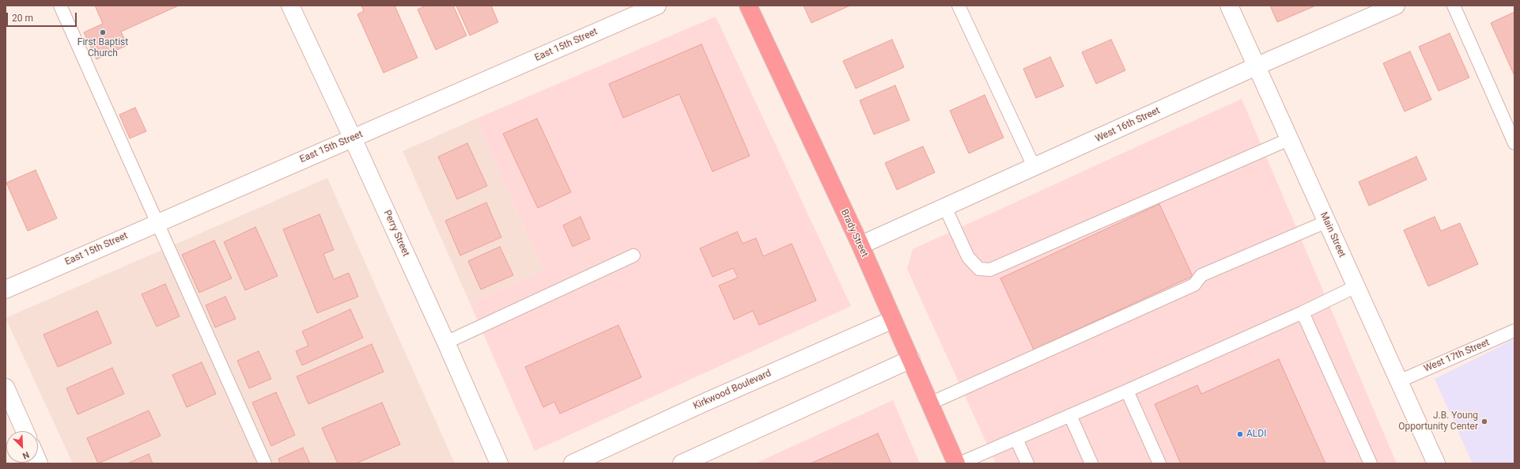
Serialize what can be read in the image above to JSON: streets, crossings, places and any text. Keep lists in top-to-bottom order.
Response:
{
  "streets": {
    "highway": ["Brady Street"],
    "street": [
      "East 15th Street",
      "West 16th Street",
      "Perry Street",
      "Main Street",
      "Kirkwood Boulevard"
    ],
    "lane": ["West 17th Street"]
  },
  "crossings": [
    ["East 15th Street", "Perry Street"],
    ["West 16th Street", "Brady Street"],
    ["West 16th Street", "Main Street"],
    ["Brady Street", "Kirkwood Boulevard"],
    ["Main Street", "West 17th Street"]
  ],
  "places": ["First Baptist Church", "J.B. Young Opportunity Center", "ALDI"],
  "scale_bar": "20 m",
  "north": "bottom right"
}
